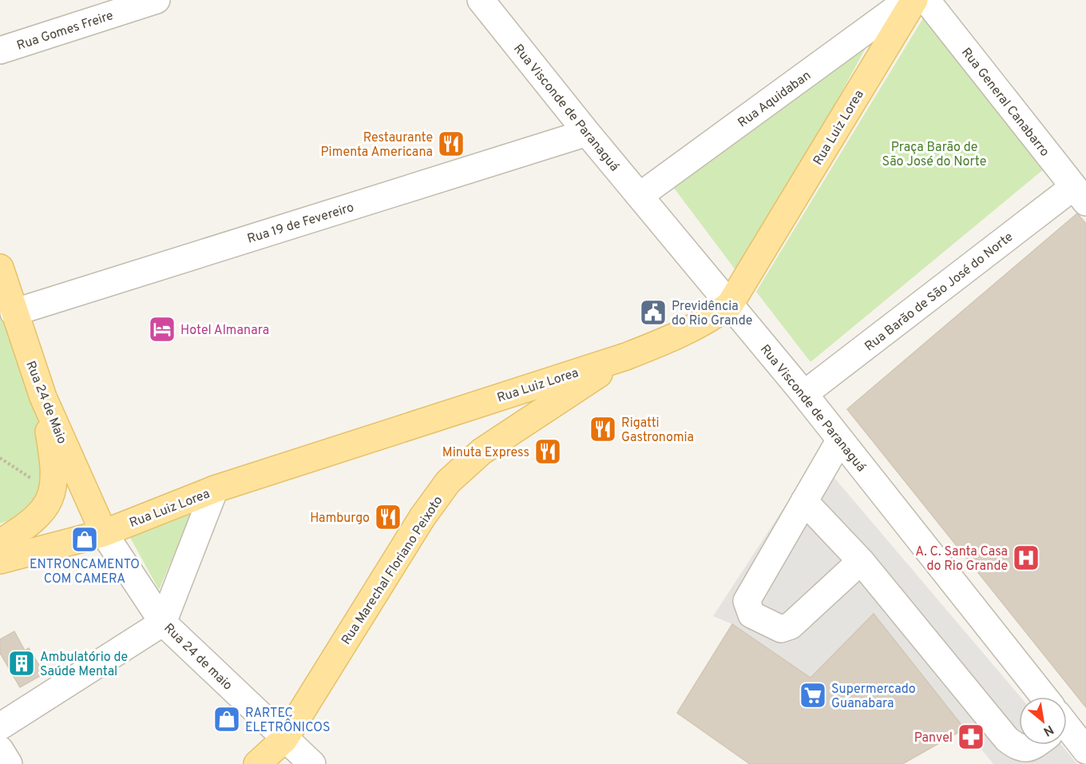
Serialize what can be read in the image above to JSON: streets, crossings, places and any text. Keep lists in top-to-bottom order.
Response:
{
  "streets": {
    "main road": ["Rua Luiz Lorea", "Rua 24 de Maio", "Rua Marechal Floriano Peixoto"],
    "street": [
      "Rua Gomes Freire",
      "Rua Aquidaban",
      "Rua General Canabarro",
      "Rua Visconde de Paranaguá",
      "Rua 19 de Fevereiro",
      "Rua Barão de São José do Norte",
      "Rua 24 de maio"
    ]
  },
  "crossings": [
    ["Rua Aquidaban", "Rua Visconde de Paranaguá"],
    ["Rua General Canabarro", "Rua Barão de São José do Norte"],
    ["Rua Visconde de Paranaguá", "Rua Luiz Lorea"],
    ["Rua Visconde de Paranaguá", "Rua 19 de Fevereiro"],
    ["Rua Visconde de Paranaguá", "Rua Barão de São José do Norte"],
    ["Rua Luiz Lorea", "Rua 24 de Maio"],
    ["Rua Luiz Lorea", "Rua Marechal Floriano Peixoto"],
    ["Rua Luiz Lorea", "Rua 24 de maio"],
    ["Rua 19 de Fevereiro", "Rua 24 de Maio"],
    ["Rua 24 de Maio", "Rua 24 de maio"],
    ["Rua Marechal Floriano Peixoto", "Rua 24 de maio"]
  ],
  "parks": ["Praça Barão de São José do Norte"],
  "places": {
    "restaurant": [
      "Restaurante Pimenta Americana",
      "Rigatti Gastronomia",
      "Minuta Express",
      "Hamburgo"
    ],
    "public building": ["Previdência do Rio Grande"],
    "hotel": ["Hotel Almanara"],
    "shop": ["ENTRONCAMENTO COM CAMERA", "RARTEC ELETRÔNICOS"],
    "hospital": ["A. C. Santa Casa do Rio Grande"],
    "building": ["Ambulatório de Saúde Mental"],
    "supermarket": ["Supermercado Guanabara"],
    "pharmacy": ["Panvel"]
  },
  "north": "bottom right"
}
